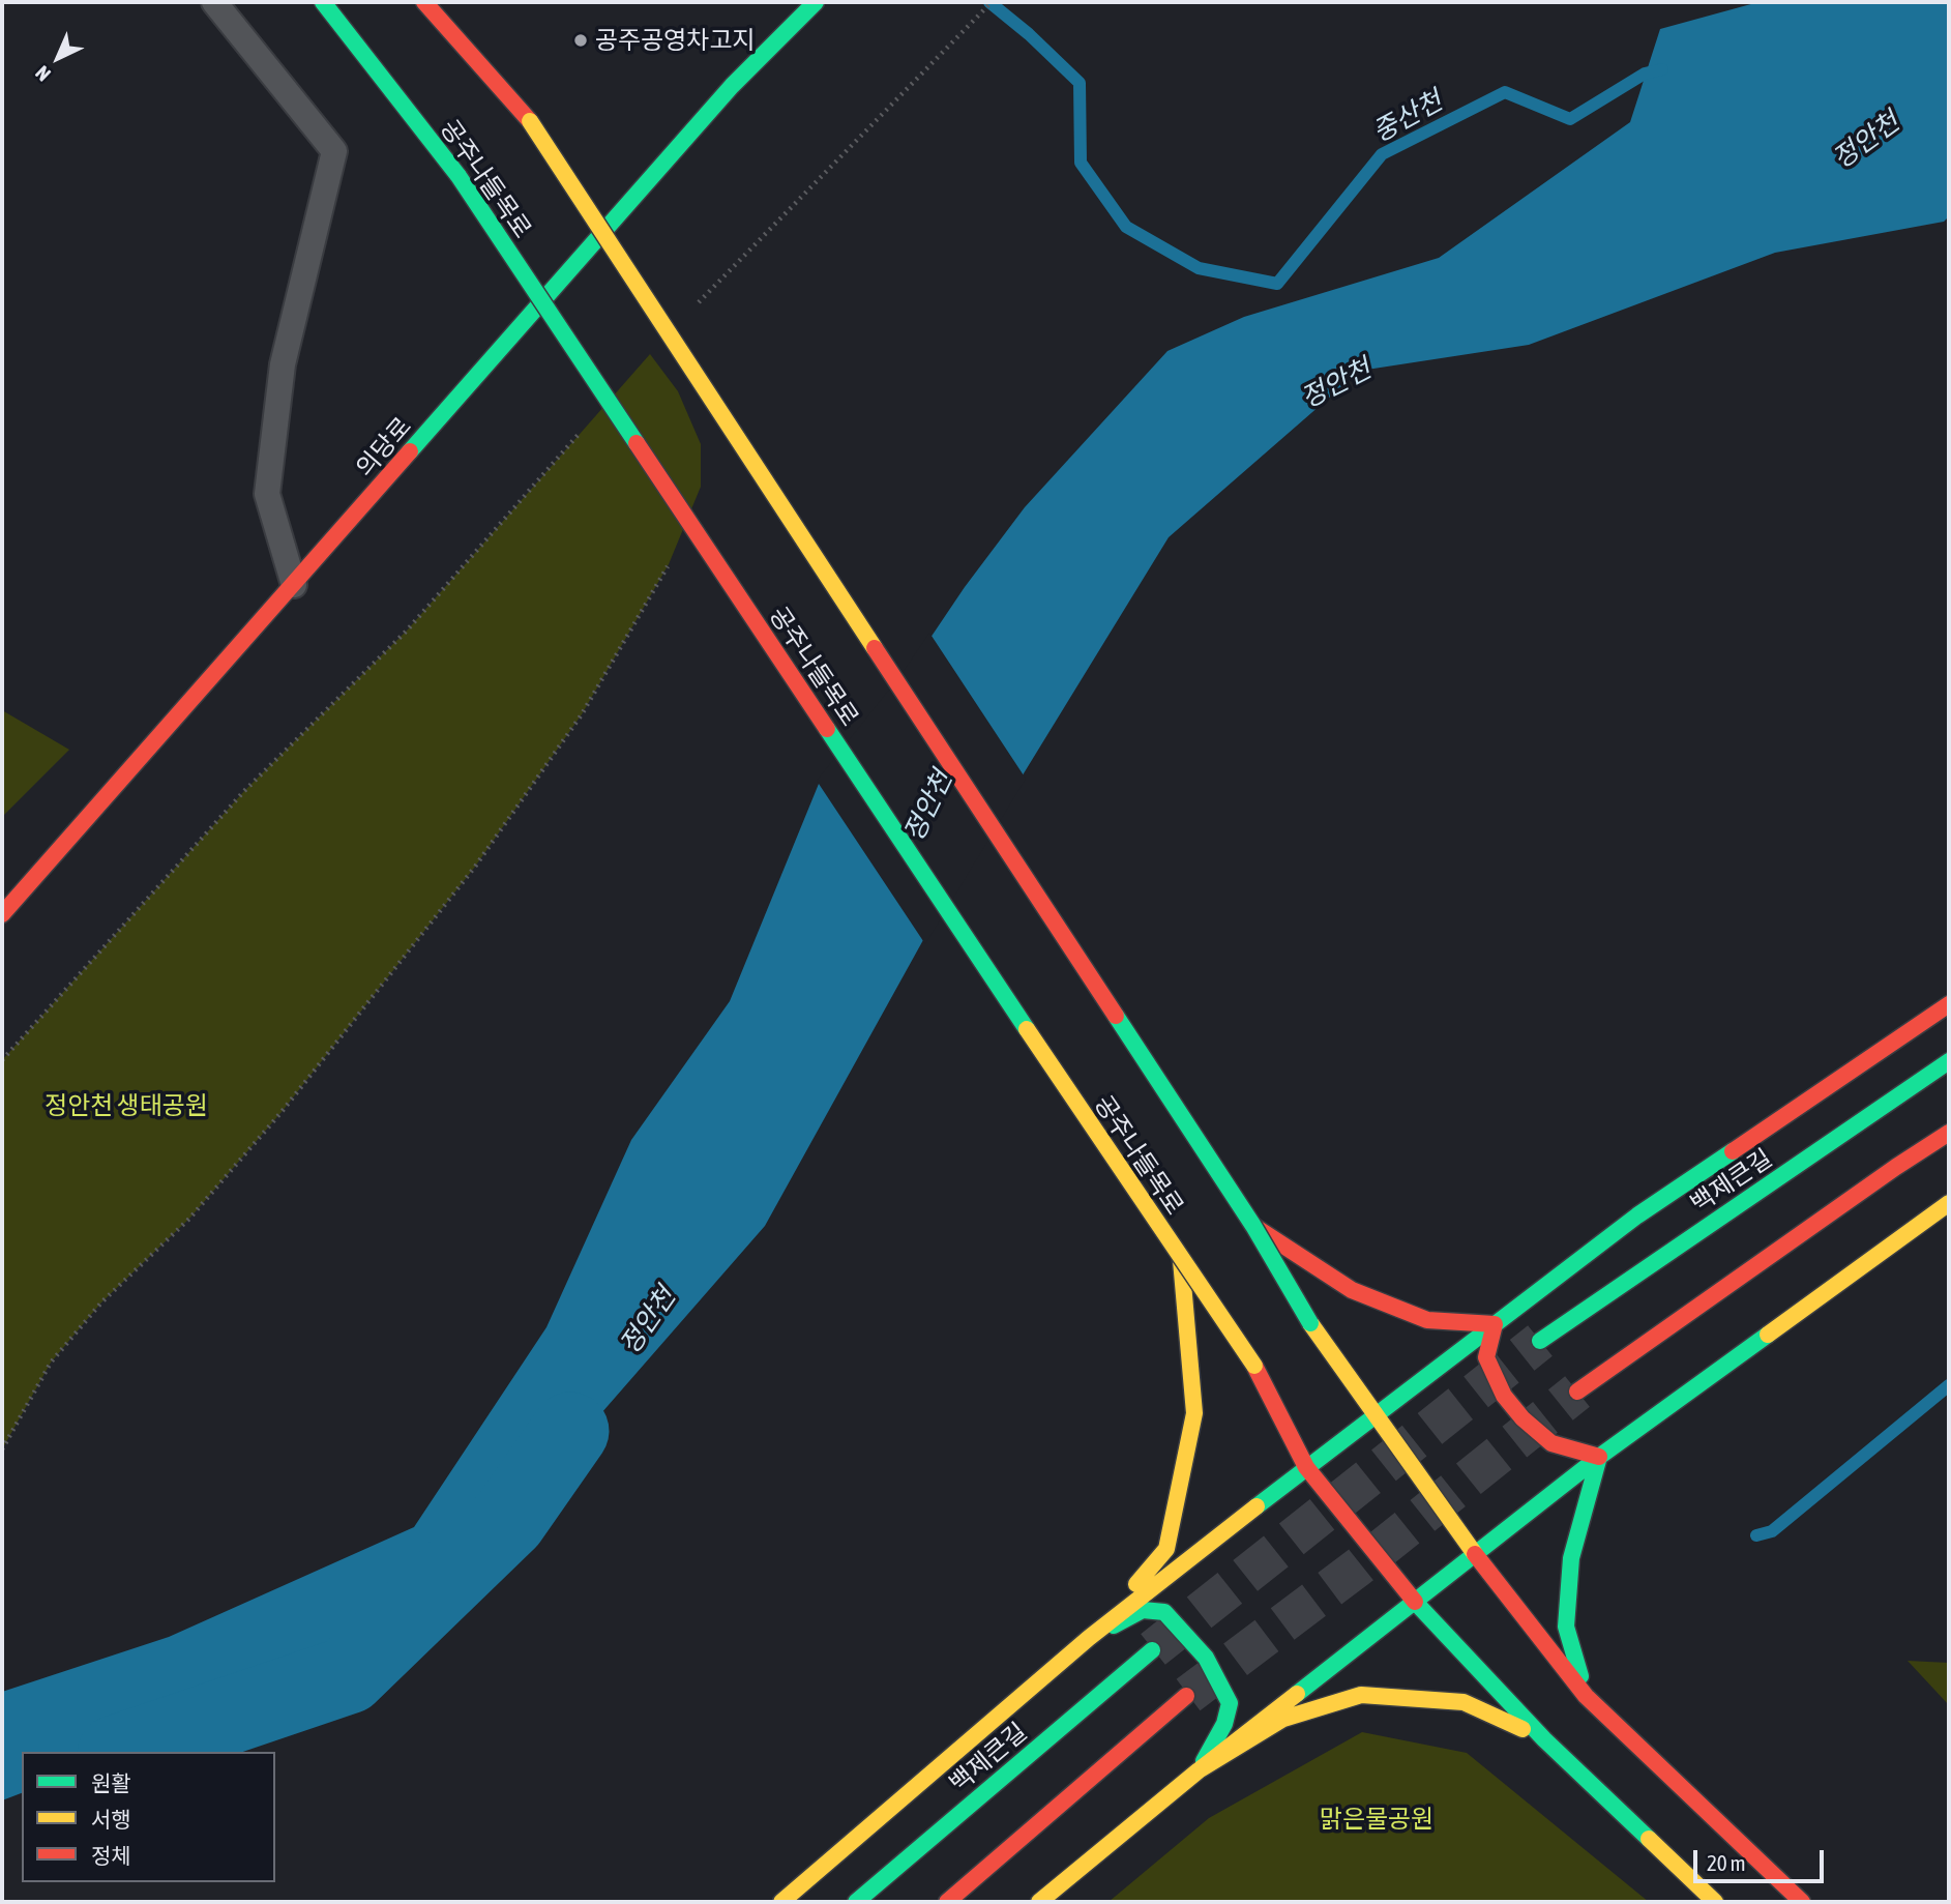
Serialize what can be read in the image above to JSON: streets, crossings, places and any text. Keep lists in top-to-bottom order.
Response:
{
  "streets": {
    "main road": ["공주나들목로", "의당로", "백제큰길"]
  },
  "water": ["중산천", "정안천"],
  "parks": ["정안천 생태공원", "맑은물공원"],
  "places": ["공주공영차고지"],
  "legend": ["원활", "서행", "정체"],
  "scale_bar": "20 m",
  "north": "bottom left"
}
